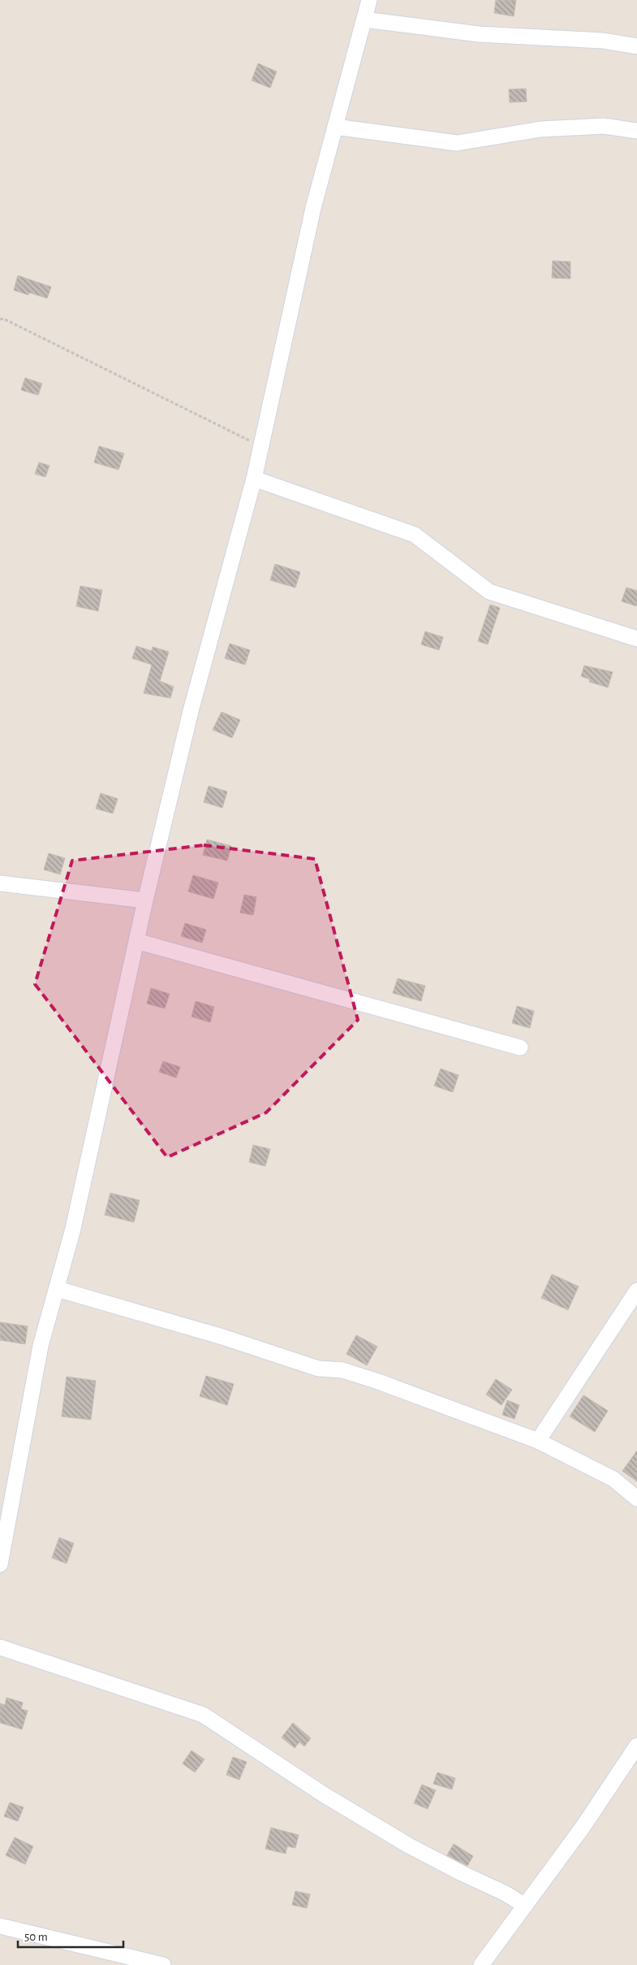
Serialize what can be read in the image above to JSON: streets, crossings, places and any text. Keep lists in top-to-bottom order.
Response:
{
  "scale_bar": "50 m"
}
